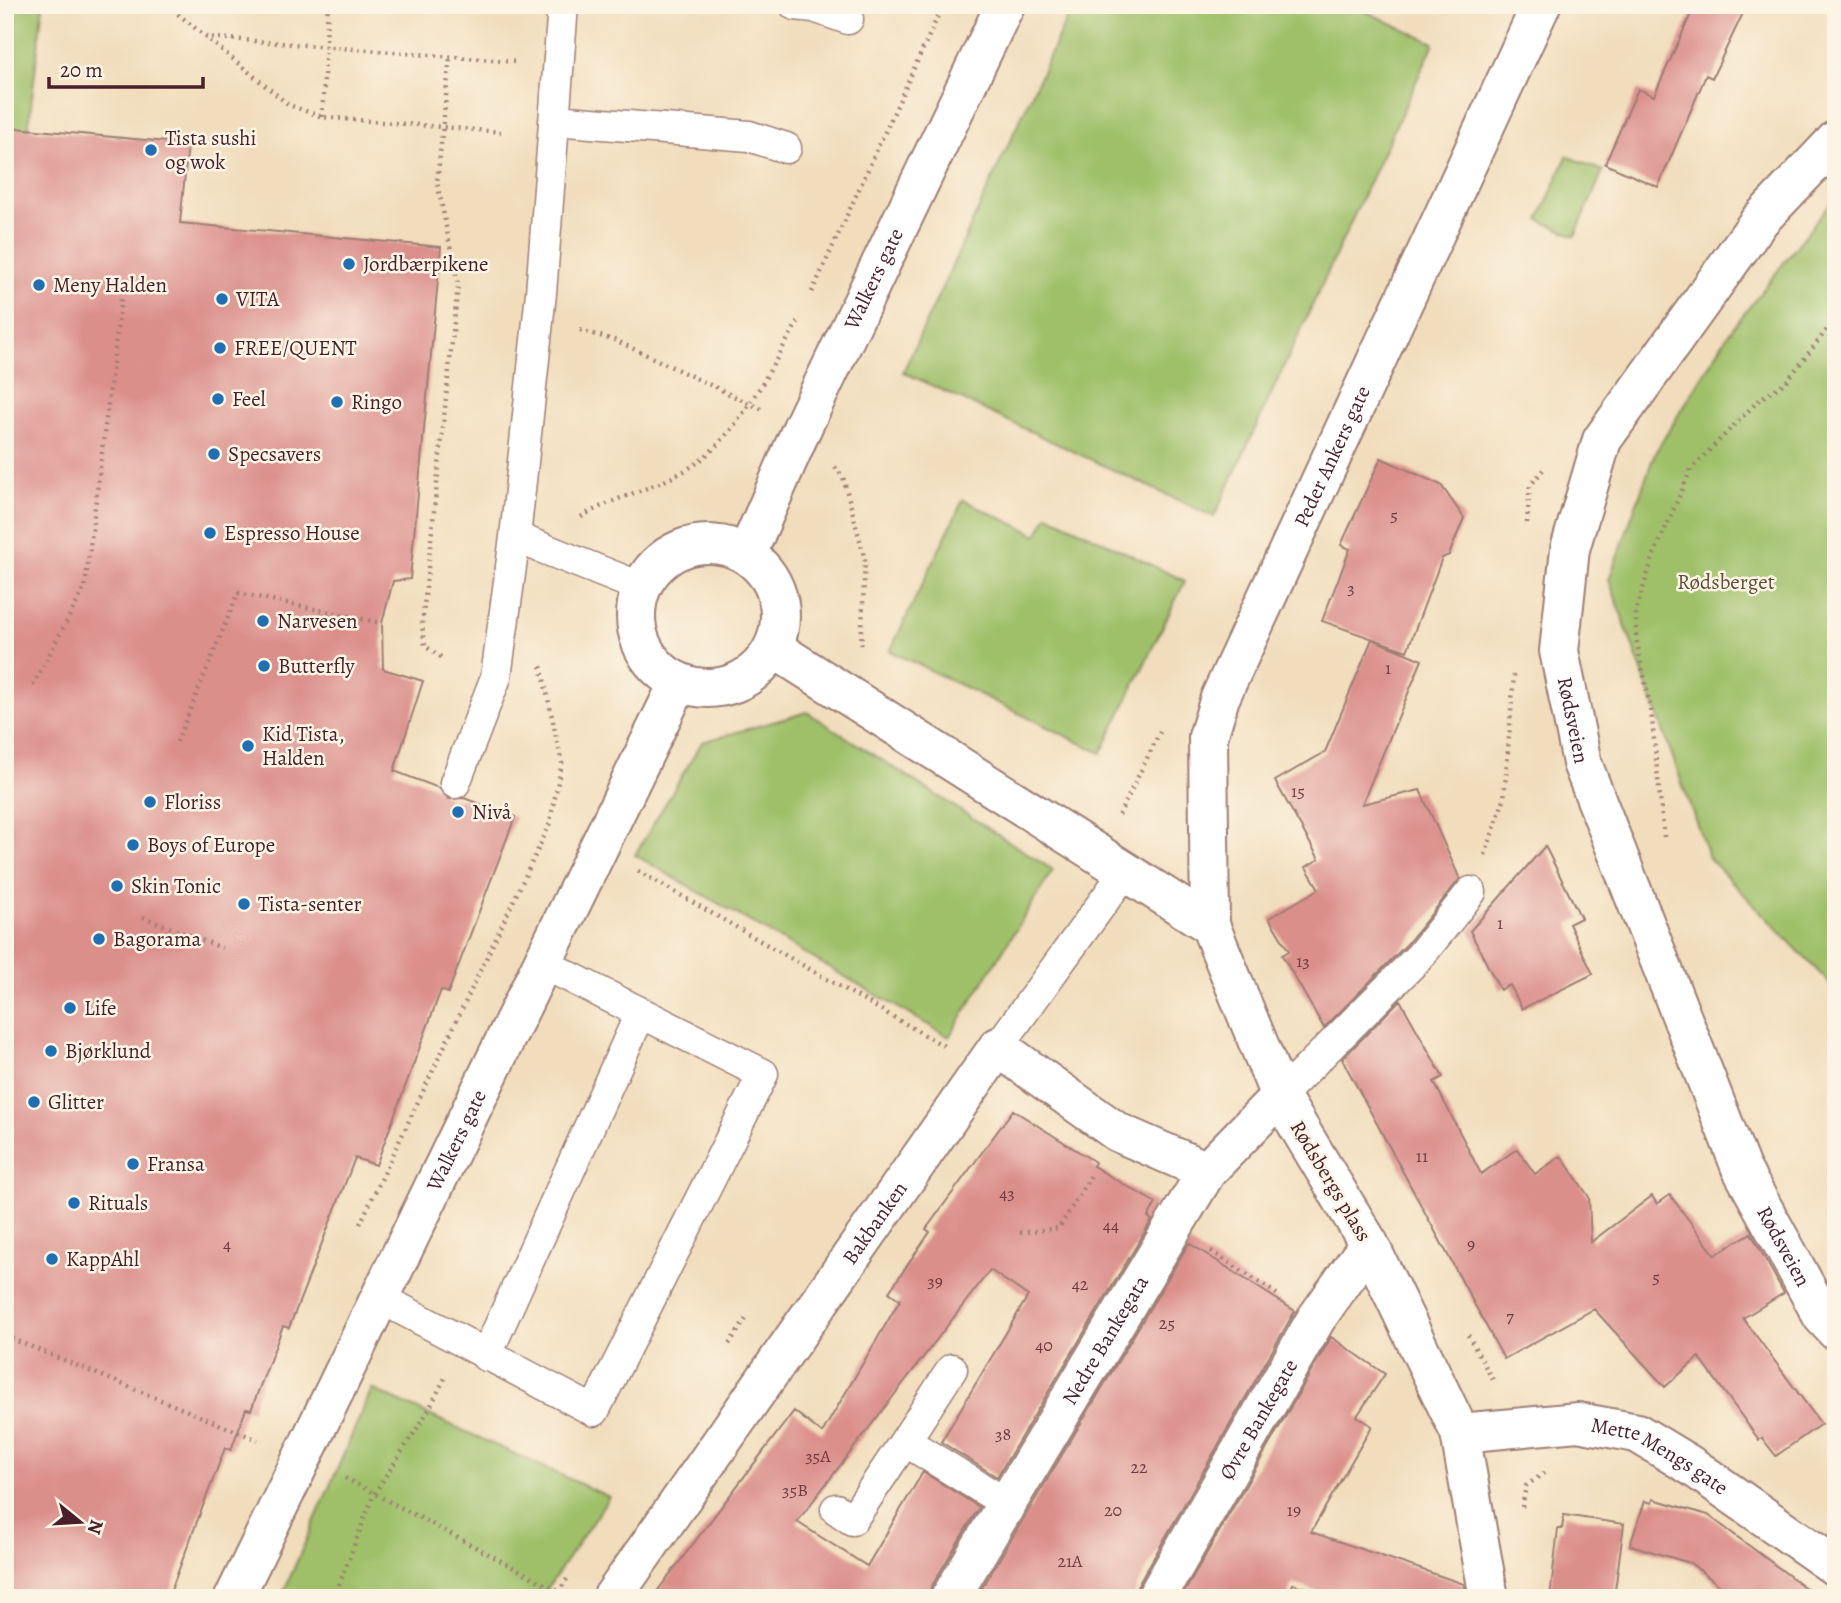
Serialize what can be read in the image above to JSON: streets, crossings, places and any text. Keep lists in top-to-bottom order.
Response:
{
  "streets": {
    "street": [
      "Walkers gate",
      "Peder Ankers gate",
      "Rødsveien",
      "Rødsbergs plass",
      "Bakbanken",
      "Nedre Bankegata",
      "Øvre Bankegate",
      "Mette Mengs gate"
    ]
  },
  "crossings": [
    ["Peder Ankers gate", "Rødsbergs plass"],
    ["Rødsbergs plass", "Nedre Bankegata"],
    ["Rødsbergs plass", "Øvre Bankegate"],
    ["Rødsbergs plass", "Mette Mengs gate"]
  ],
  "parks": ["Rødsberget"],
  "places": [
    "Tista sushi og wok",
    "Jordbærpikene",
    "Meny Halden",
    "VITA",
    "FREE/QUENT",
    "Feel",
    "Ringo",
    "Specsavers",
    "Espresso House",
    "Narvesen",
    "Butterfly",
    "Kid Tista, Halden",
    "Floriss",
    "Nivå",
    "Boys of Europe",
    "Skin Tonic",
    "Tista-senter",
    "Bagorama",
    "Life",
    "Bjørklund",
    "Glitter",
    "Fransa",
    "Rituals",
    "KappAhl"
  ],
  "house_numbers": [
    "5",
    "3",
    "1",
    "15",
    "1",
    "13",
    "11",
    "43",
    "44",
    "4",
    "9",
    "5",
    "39",
    "42",
    "7",
    "25",
    "40",
    "38",
    "35A",
    "22",
    "35B",
    "20",
    "19",
    "21A"
  ],
  "scale_bar": "20 m",
  "north": "right"
}
